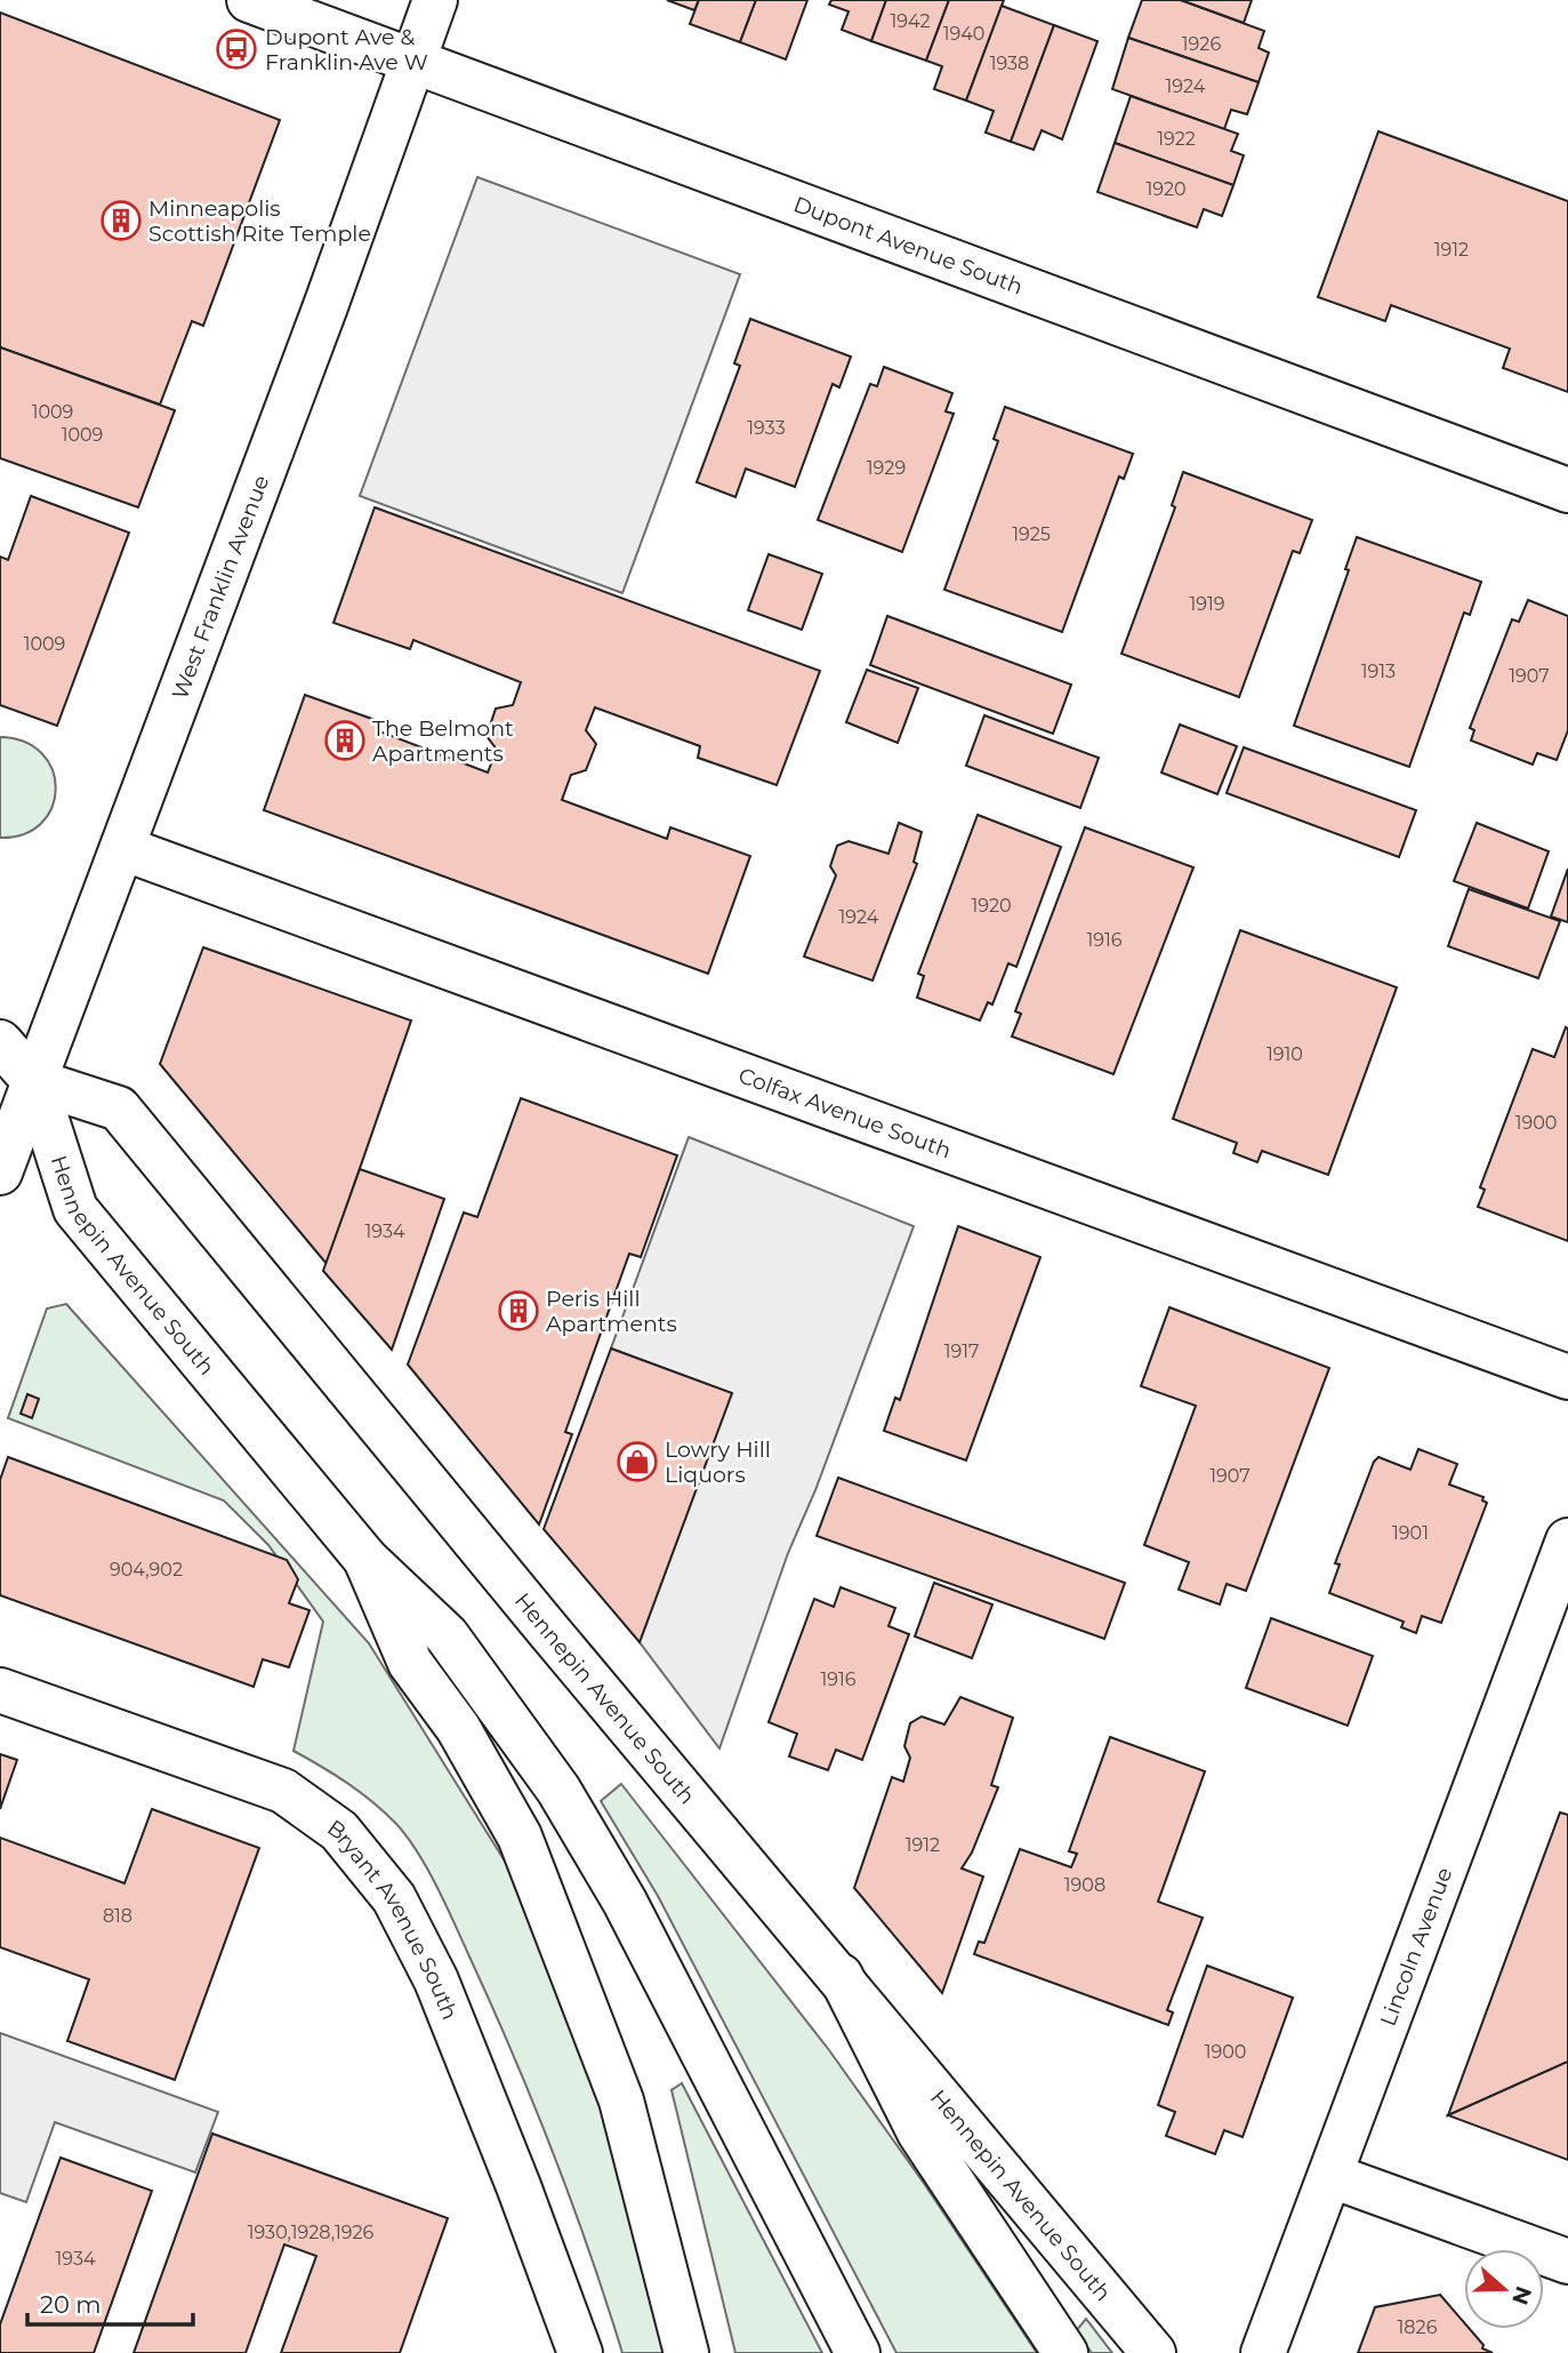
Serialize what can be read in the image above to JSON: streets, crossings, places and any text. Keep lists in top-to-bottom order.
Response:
{
  "streets": {
    "main road": [
      "Dupont Avenue South",
      "West Franklin Avenue",
      "Colfax Avenue South",
      "Hennepin Avenue South",
      "Bryant Avenue South",
      "Lincoln Avenue"
    ]
  },
  "crossings": [
    ["Dupont Avenue South", "West Franklin Avenue"],
    ["West Franklin Avenue", "Colfax Avenue South"],
    ["West Franklin Avenue", "Hennepin Avenue South"]
  ],
  "places": {
    "bus stop": ["Dupont Ave & Franklin Ave W"],
    "building": ["Minneapolis Scottish Rite Temple", "The Belmont Apartments", "Peris Hill Apartments"],
    "shop": ["Lowry Hill Liquors"]
  },
  "house_numbers": [
    "1942",
    "1940",
    "1926",
    "1938",
    "1924",
    "1922",
    "1920",
    "1912",
    "1009",
    "1933",
    "1009",
    "1929",
    "1925",
    "1919",
    "1009",
    "1913",
    "1907",
    "1920",
    "1924",
    "1916",
    "1910",
    "1900",
    "1934",
    "1917",
    "1907",
    "1901",
    "904,902",
    "1916",
    "1912",
    "1908",
    "818",
    "1900",
    "1930,1928,1926",
    "1934",
    "1826"
  ],
  "scale_bar": "20 m",
  "north": "right"
}
